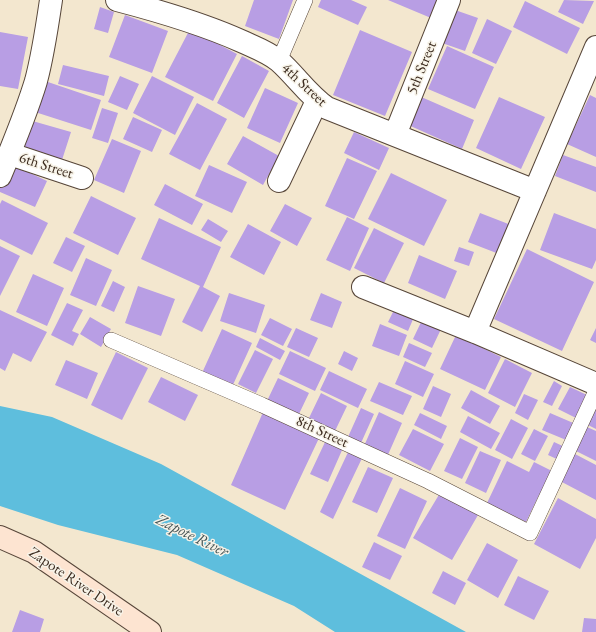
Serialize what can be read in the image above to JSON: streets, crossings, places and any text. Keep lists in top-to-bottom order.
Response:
{
  "streets": {
    "main road": ["Zapote River Drive"],
    "street": ["5th Street", "4th Street", "6th Street"],
    "lane": ["8th Street"]
  },
  "crossings": [
    ["5th Street", "4th Street"]
  ],
  "water": ["Zapote River"]
}
